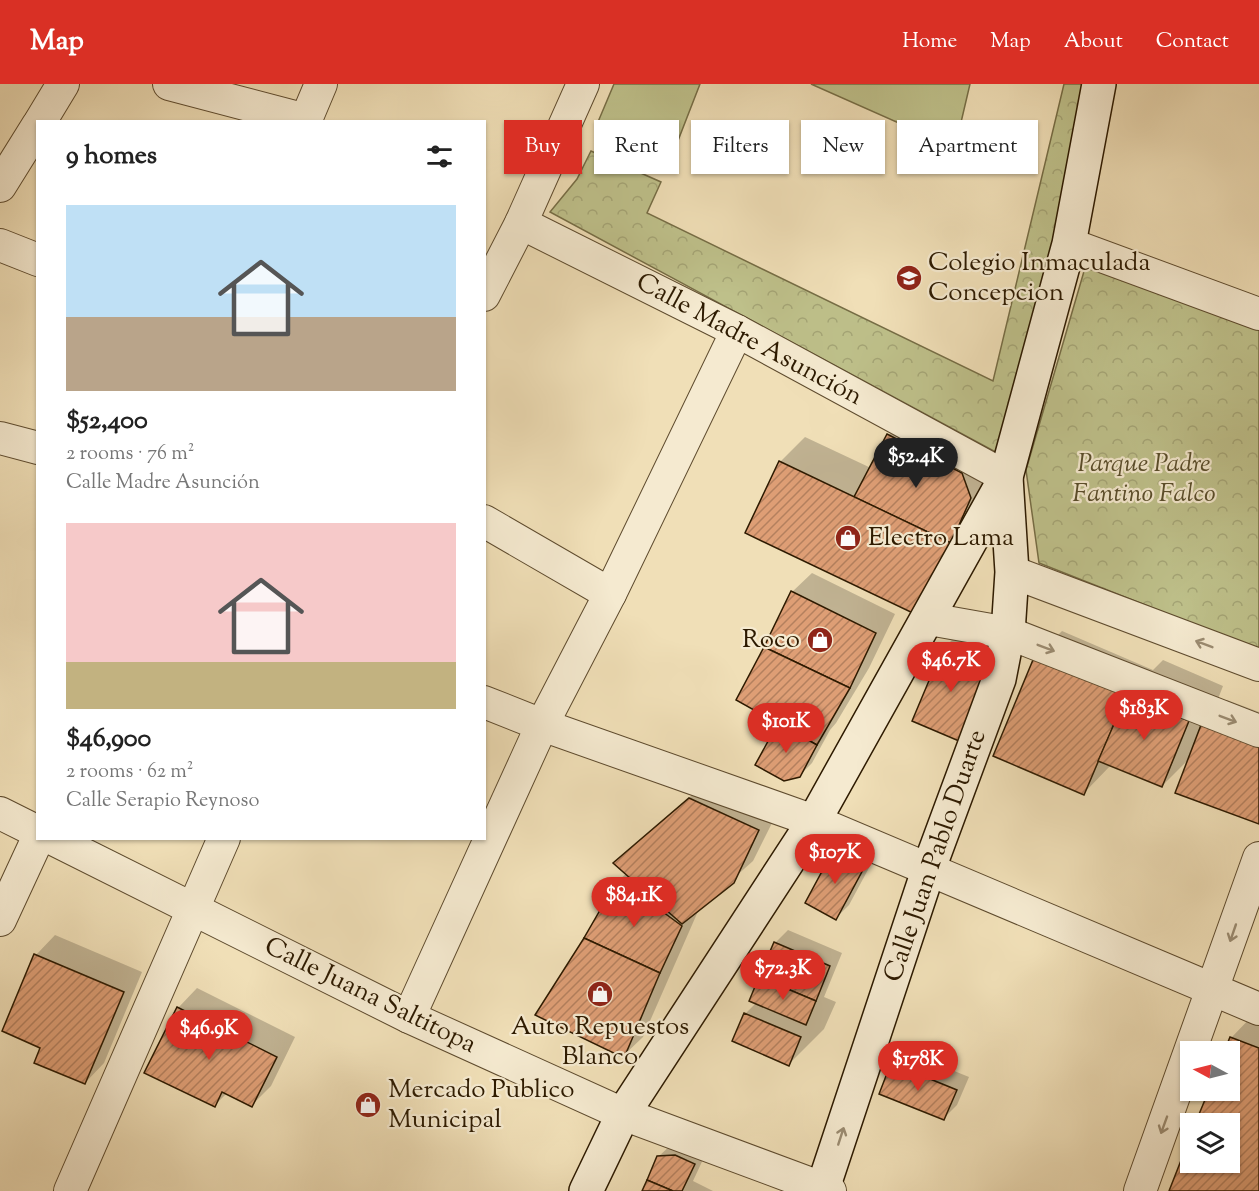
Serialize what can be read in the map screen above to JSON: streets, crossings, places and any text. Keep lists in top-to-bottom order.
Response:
{
  "streets": {
    "main road": ["Calle Juan Pablo Duarte"],
    "street": ["Calle Madre Asunción", "Calle Juana Saltitopa"]
  },
  "crossings": [
    ["Calle Madre Asunción", "Calle Juan Pablo Duarte"],
    ["Calle Juan Pablo Duarte", "Calle Juana Saltitopa"]
  ],
  "parks": ["Parque Padre Fantino Falco"],
  "places": {
    "school or university": ["Colegio Inmaculada Concepcion"],
    "shop": [
      "Electro Lama",
      "Roco",
      "Auto Repuestos Blanco",
      "Mercado Publico Municipal"
    ]
  },
  "north": "left",
  "page": {
    "header": "Map",
    "nav": [
      "Home",
      "Map",
      "About",
      "Contact"
    ],
    "chip": [
      "Buy",
      "Rent",
      "Filters",
      "New",
      "Apartment"
    ],
    "heading": "9 homes",
    "list": [
      {
        "name": "$52,400",
        "note": "2 rooms · 76 m² · Calle Madre Asunción"
      },
      {
        "name": "$46,900",
        "note": "2 rooms · 62 m² · Calle Serapio Reynoso"
      }
    ],
    "price": [
      "$52.4K",
      "$46.7K",
      "$183K",
      "$101K",
      "$107K",
      "$84.1K",
      "$72.3K",
      "$46.9K",
      "$178K"
    ]
  }
}
